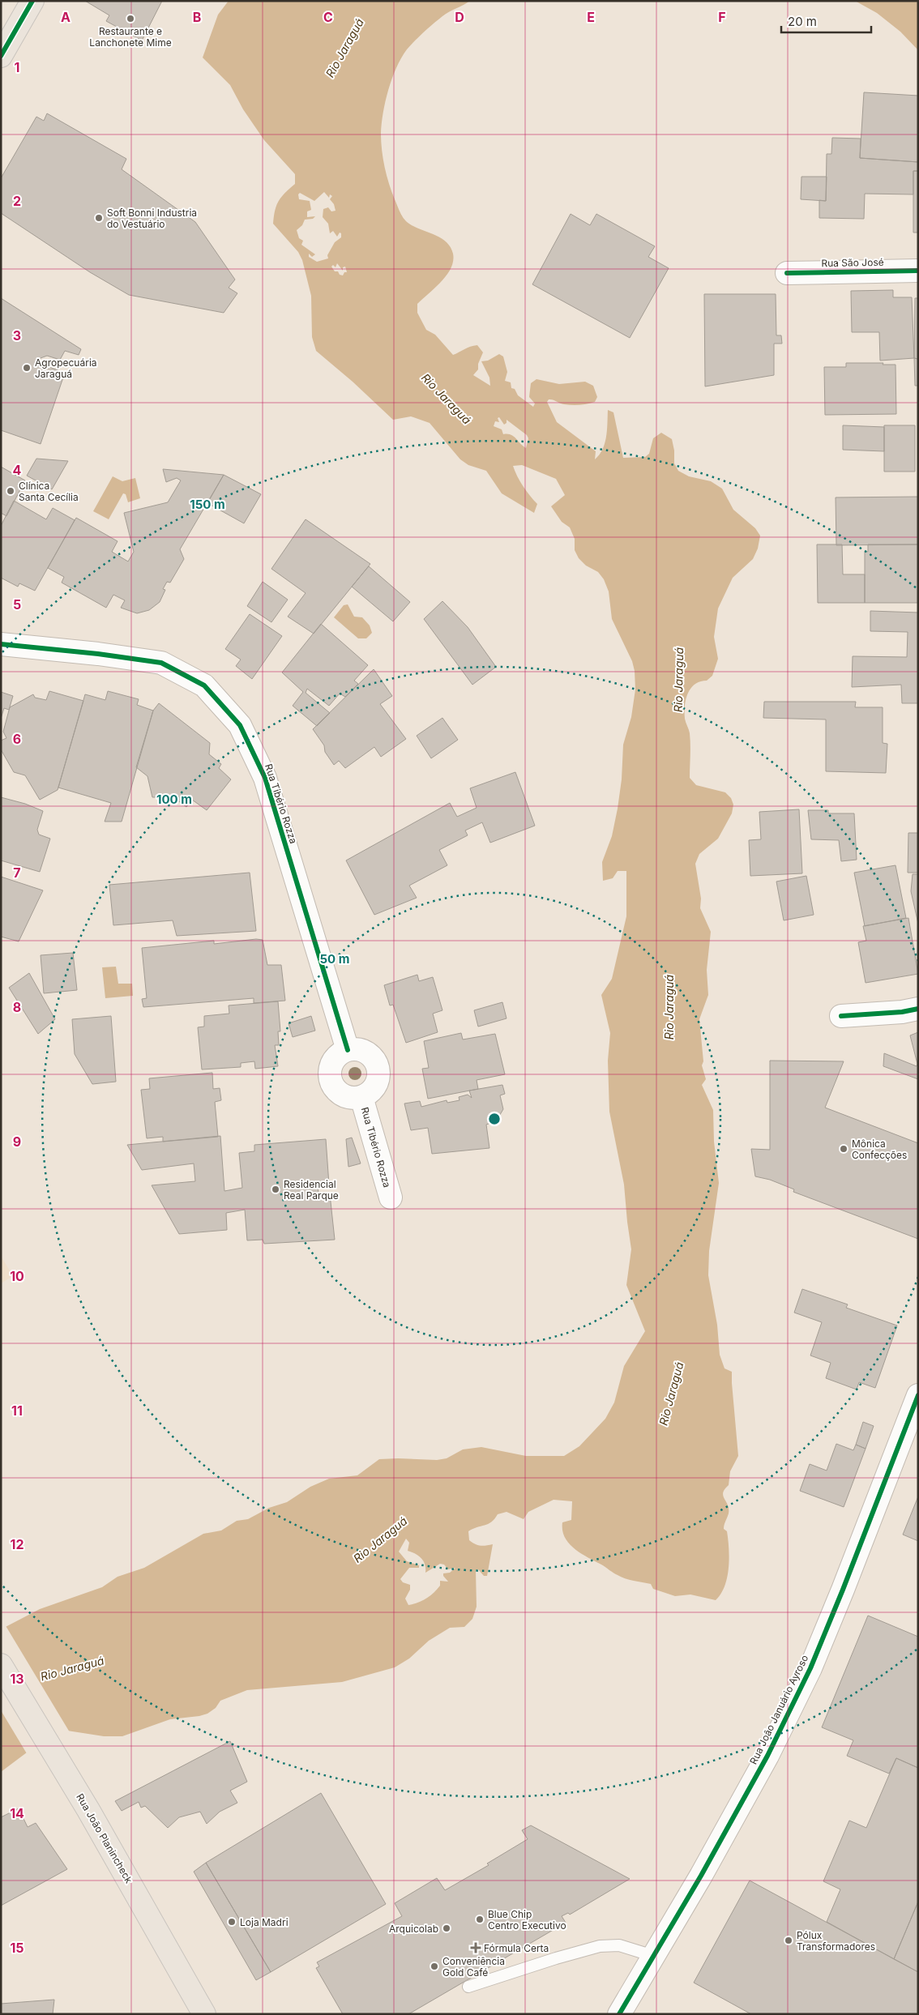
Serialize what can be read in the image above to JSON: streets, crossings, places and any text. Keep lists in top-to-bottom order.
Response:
{
  "streets": {
    "main road": ["Rua João Planincheck"],
    "street": ["Rua São José", "Rua Tibério Rozza", "Rua João Januário Ayroso"]
  },
  "water": ["Rio Jaraguá"],
  "places": {
    "other": [
      "Restaurante e Lanchonete Mime",
      "Soft Bonni Industria do Vestuário",
      "Agropecuária Jaraguá",
      "Clínica Santa Cecília",
      "Mônica Confecções",
      "Residencial Real Parque",
      "Blue Chip Centro Executivo",
      "Loja Madri",
      "Arquicolab",
      "Pólux Transformadores",
      "Conveniência Gold Café"
    ],
    "health": ["Fórmula Certa"]
  },
  "scale_bar": "20 m",
  "grid": {
    "columns": [
      "A",
      "B",
      "C",
      "D",
      "E",
      "F"
    ],
    "rows": [
      "1",
      "2",
      "3",
      "4",
      "5",
      "6",
      "7",
      "8",
      "9",
      "10",
      "11",
      "12",
      "13",
      "14",
      "15"
    ]
  },
  "rings": ["150 m", "100 m", "50 m"]
}
